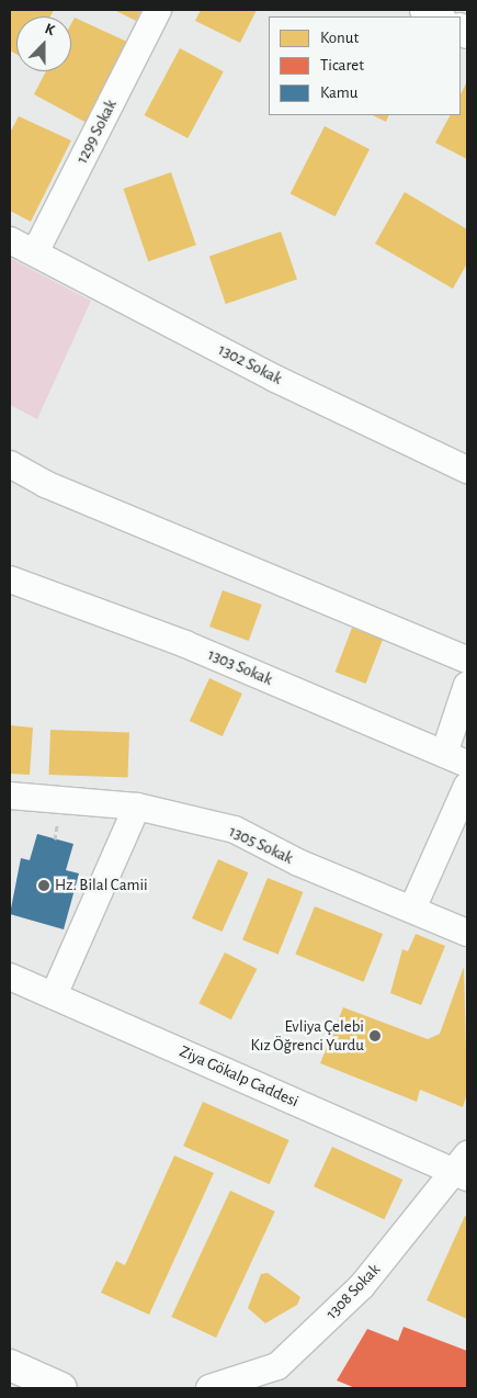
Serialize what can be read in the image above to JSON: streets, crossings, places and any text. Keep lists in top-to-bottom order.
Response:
{
  "streets": {
    "street": [
      "1299 Sokak",
      "1302 Sokak",
      "1303 Sokak",
      "1305 Sokak",
      "Ziya Gökalp Caddesi",
      "1308 Sokak"
    ]
  },
  "crossings": [
    ["1299 Sokak", "1302 Sokak"],
    ["Ziya Gökalp Caddesi", "1308 Sokak"]
  ],
  "places": ["Hz. Bilal Camii", "Evliya Çelebi Kız Öğrenci Yurdu"],
  "legend": ["Konut", "Ticaret", "Kamu"],
  "north": "top"
}
